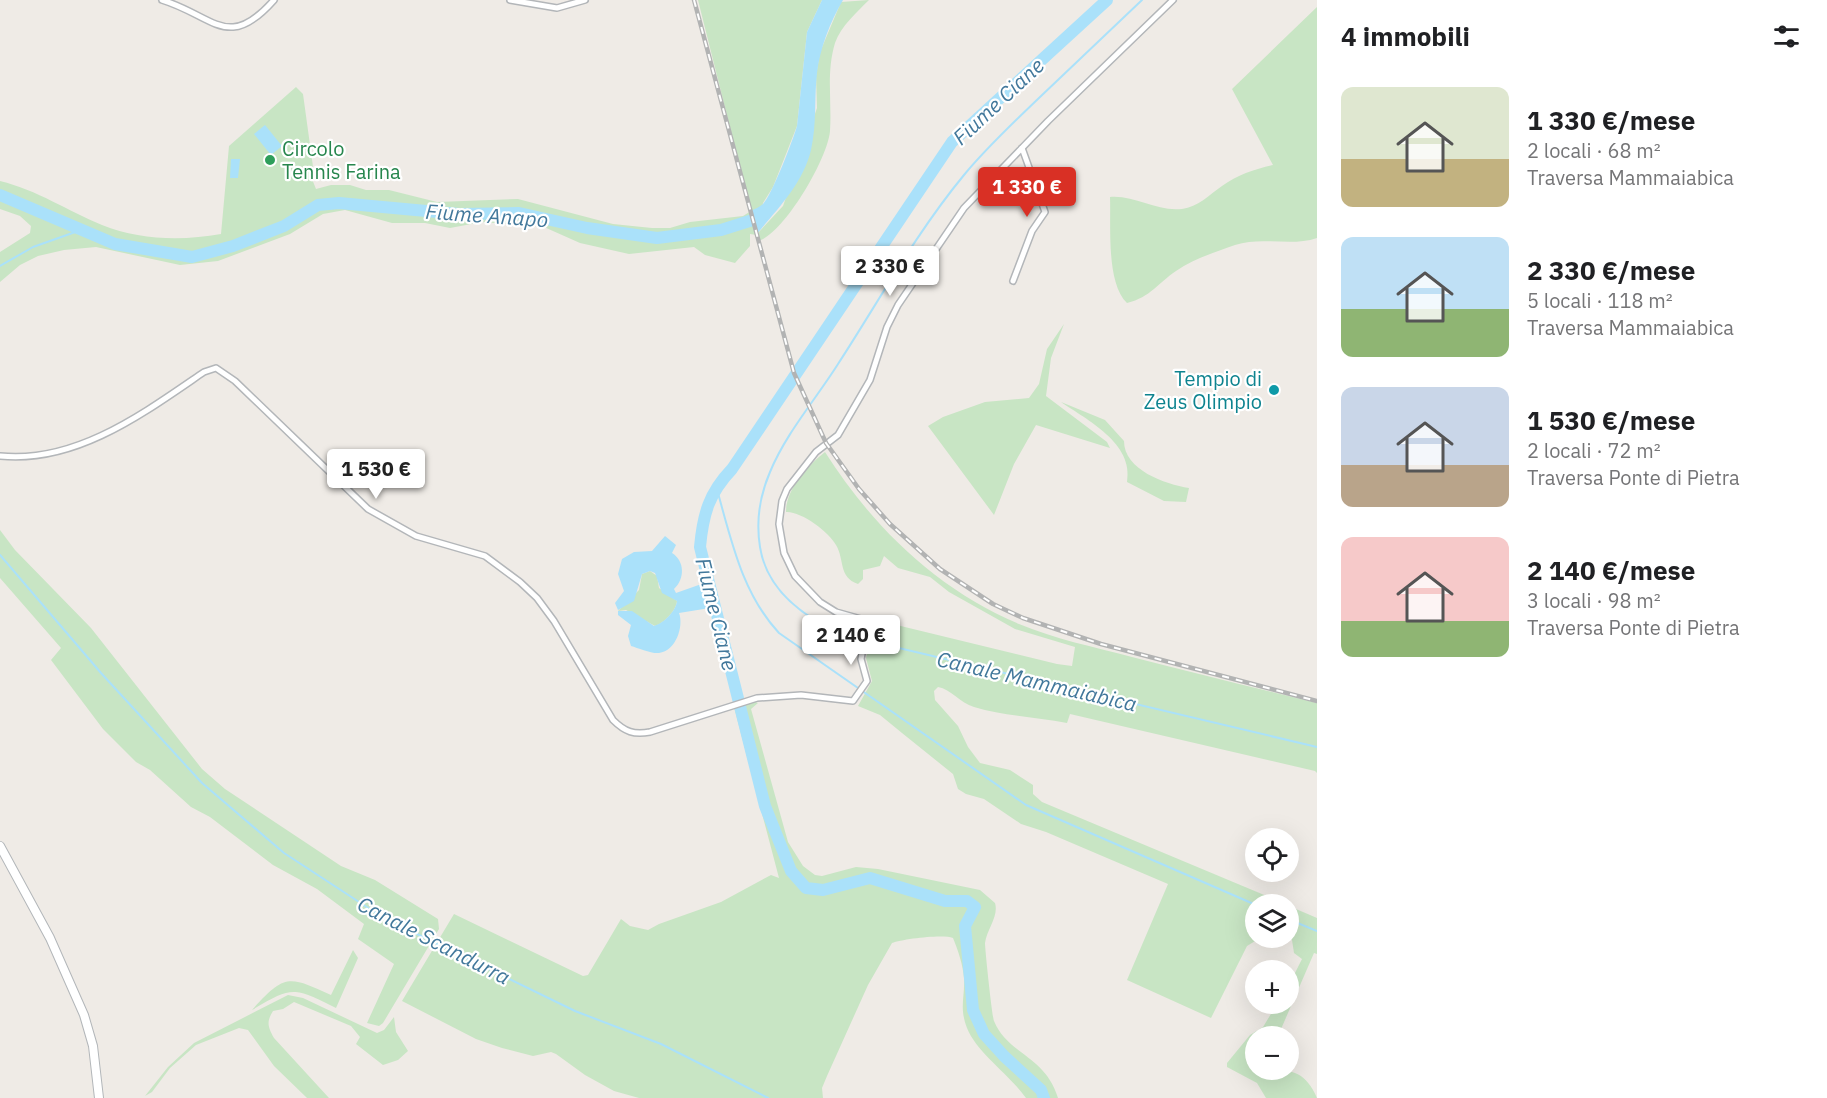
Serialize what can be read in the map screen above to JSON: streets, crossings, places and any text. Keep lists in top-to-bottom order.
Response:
{
  "water": [
    "Fiume Ciane",
    "Fiume Anapo",
    "Canale Mammaiabica",
    "Canale Scandurra"
  ],
  "places": ["Circolo Tennis Farina", "Tempio di Zeus Olimpio"],
  "page": {
    "heading": "4 immobili",
    "list": [
      {
        "name": "1 330 €/mese",
        "note": "2 locali · 68 m² · Traversa Mammaiabica"
      },
      {
        "name": "2 330 €/mese",
        "note": "5 locali · 118 m² · Traversa Mammaiabica"
      },
      {
        "name": "1 530 €/mese",
        "note": "2 locali · 72 m² · Traversa Ponte di Pietra"
      },
      {
        "name": "2 140 €/mese",
        "note": "3 locali · 98 m² · Traversa Ponte di Pietra"
      }
    ],
    "price": [
      "1 330 €",
      "2 330 €",
      "1 530 €",
      "2 140 €"
    ],
    "map_buttons": ["+", "−"]
  }
}
